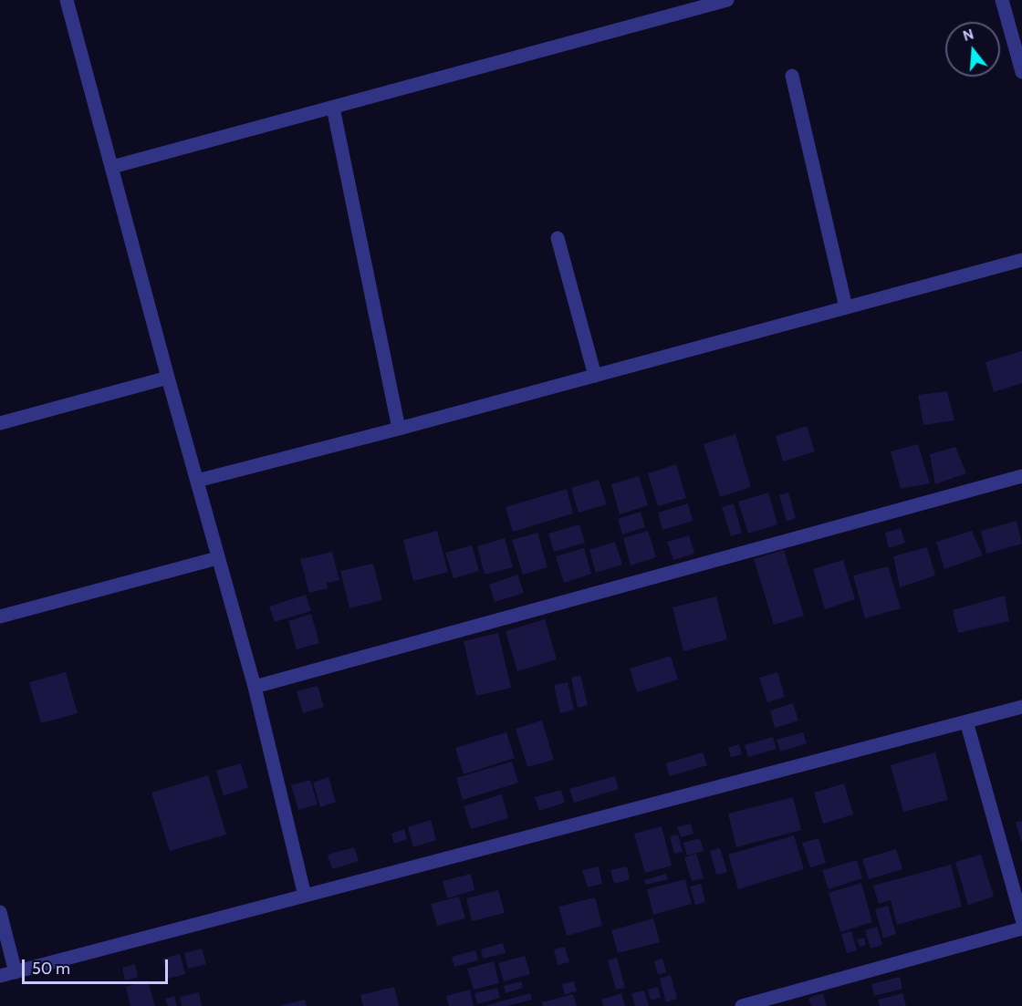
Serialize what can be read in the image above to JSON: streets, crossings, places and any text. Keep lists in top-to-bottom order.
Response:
{
  "scale_bar": "50 m",
  "north": "top"
}
